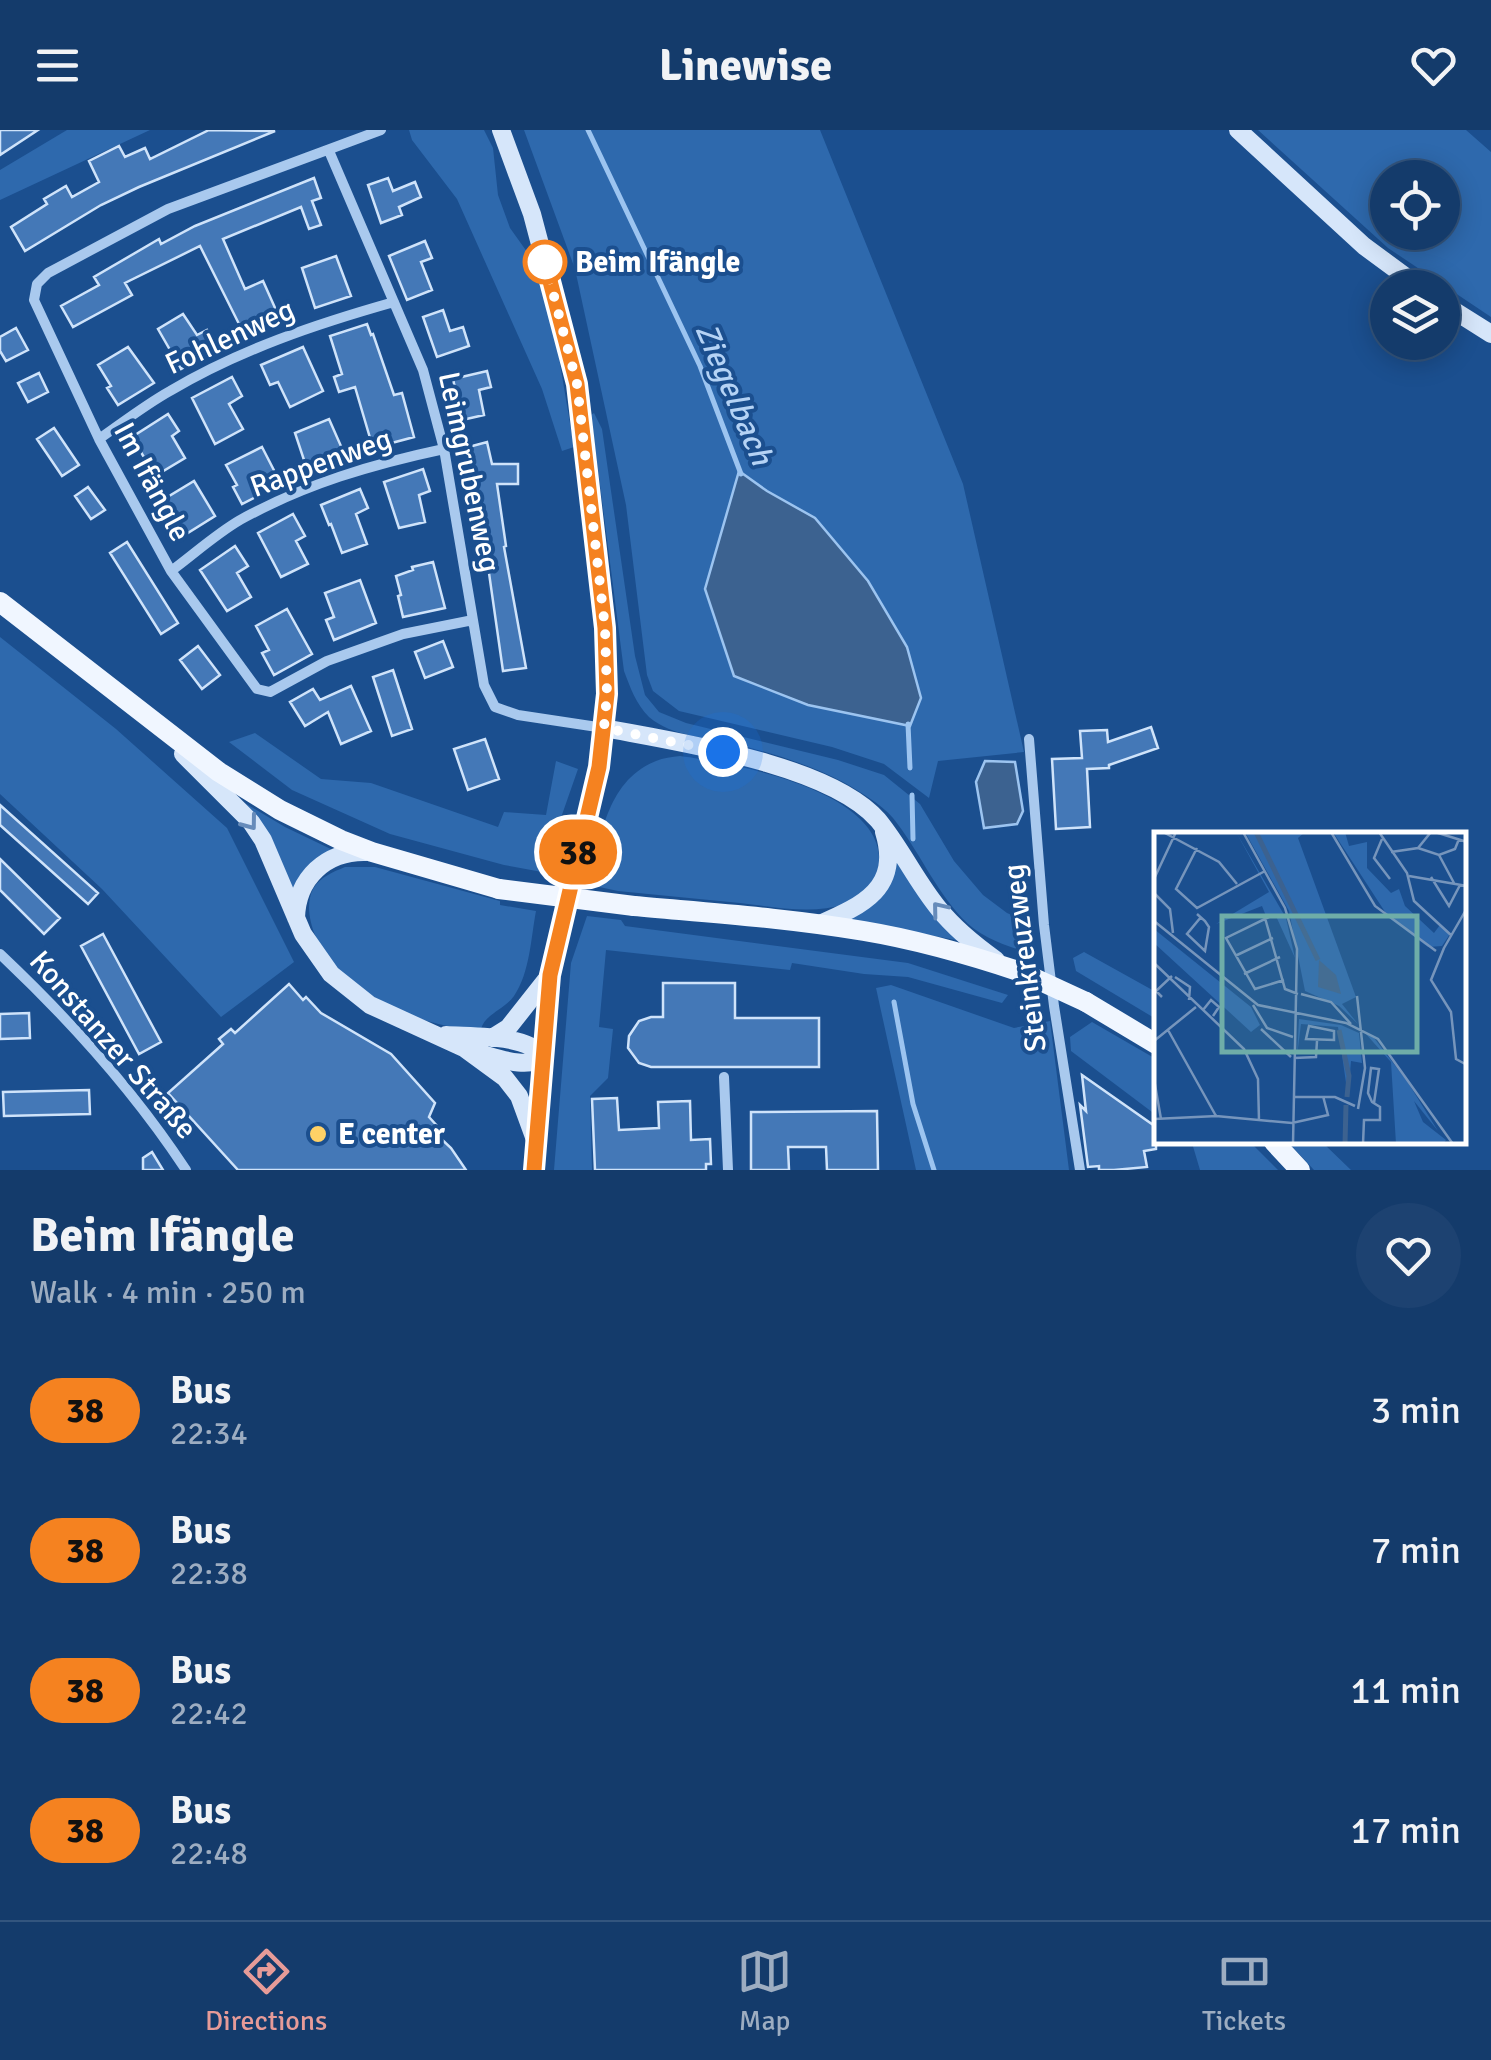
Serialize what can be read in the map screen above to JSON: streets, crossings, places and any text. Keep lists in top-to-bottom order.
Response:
{
  "streets": {
    "street": [
      "Fohlenweg",
      "Rappenweg",
      "Leimgrubenweg",
      "Im Ifängle",
      "Steinkreuzweg",
      "Konstanzer Straße"
    ]
  },
  "crossings": [
    ["Fohlenweg", "Leimgrubenweg"],
    ["Fohlenweg", "Im Ifängle"],
    ["Rappenweg", "Leimgrubenweg"],
    ["Rappenweg", "Im Ifängle"],
    ["Leimgrubenweg", "Im Ifängle"]
  ],
  "water": ["Ziegelbach"],
  "places": ["Beim Ifängle", "E center"],
  "lines": ["bus line 38"],
  "page": {
    "header": "Linewise",
    "on_map": "38",
    "heading": ["Beim Ifängle", "Walk · 4 min · 250 m"],
    "list": [
      {
        "mark": "38",
        "name": "Bus",
        "note": "22:34",
        "value": "3 min"
      },
      {
        "mark": "38",
        "name": "Bus",
        "note": "22:38",
        "value": "7 min"
      },
      {
        "mark": "38",
        "name": "Bus",
        "note": "22:42",
        "value": "11 min"
      },
      {
        "mark": "38",
        "name": "Bus",
        "note": "22:48",
        "value": "17 min"
      }
    ],
    "tabs": ["Directions", "Map", "Tickets"]
  }
}
